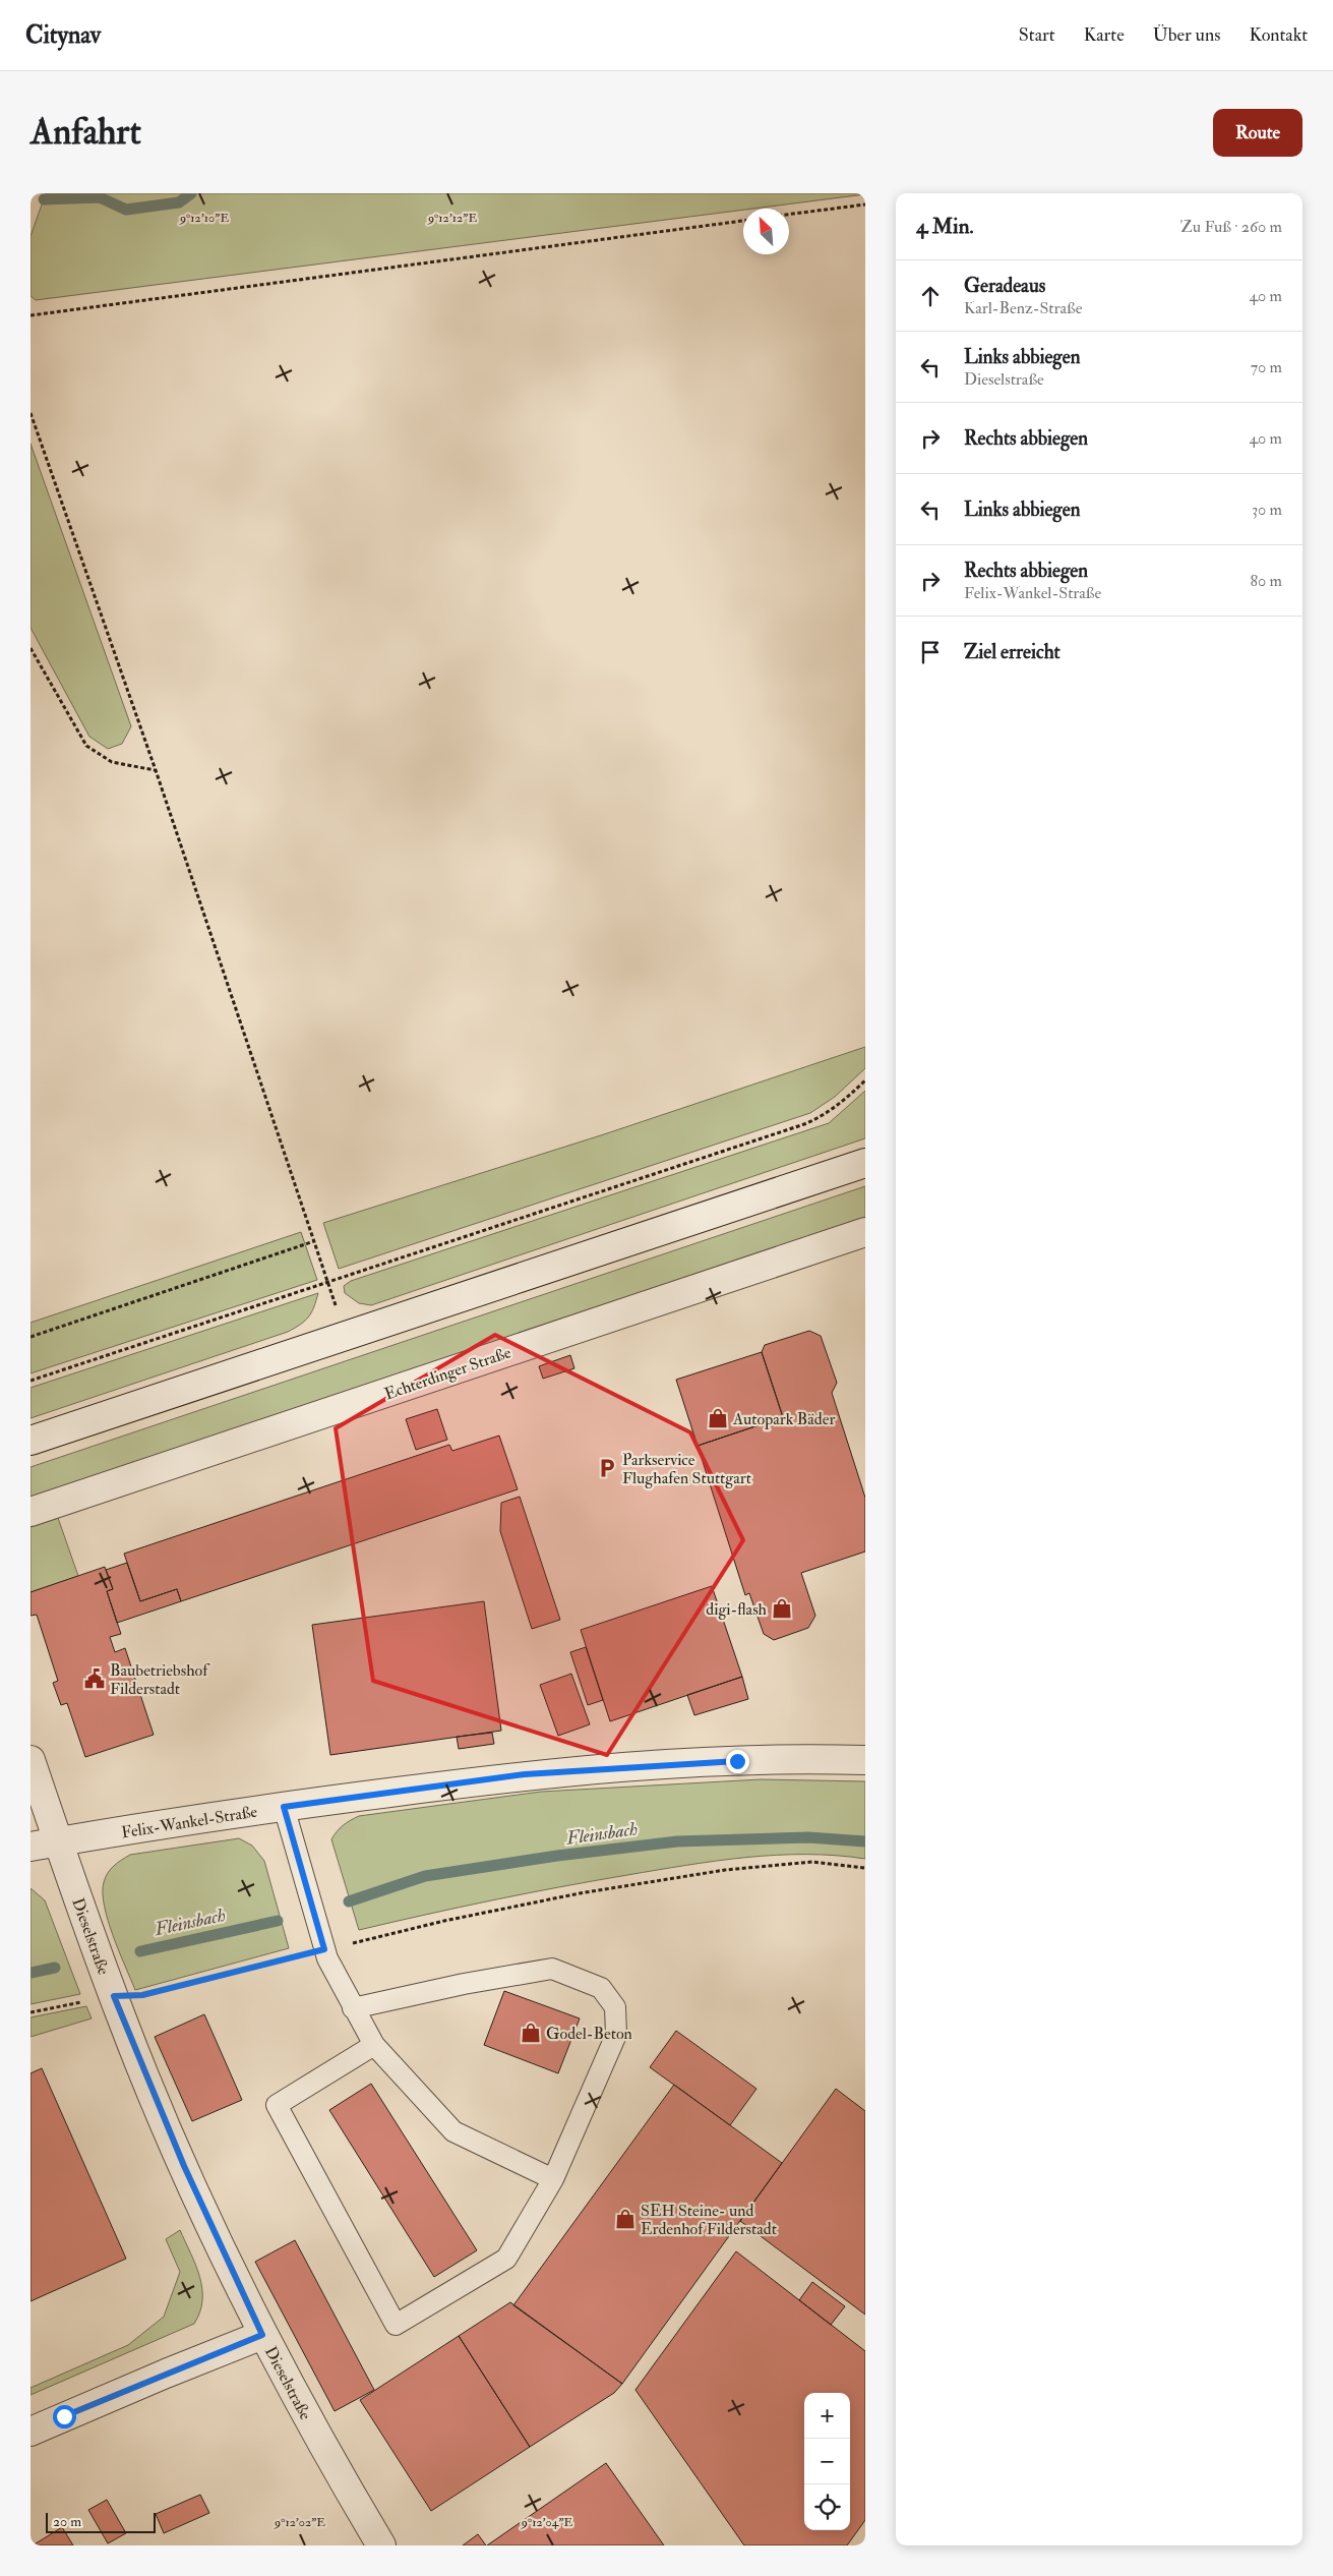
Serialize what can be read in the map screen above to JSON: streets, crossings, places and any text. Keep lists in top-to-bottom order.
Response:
{
  "streets": {
    "street": ["Echterdinger Straße", "Felix-Wankel-Straße", "Dieselstraße"]
  },
  "crossings": [
    ["Felix-Wankel-Straße", "Dieselstraße"]
  ],
  "water": ["Fleinsbach"],
  "places": {
    "shop": [
      "Autopark Bäder",
      "digi-flash",
      "Godel-Beton",
      "SEH Steine- und Erdenhof Filderstadt"
    ],
    "parking": ["Parkservice Flughafen Stuttgart"],
    "public building": ["Baubetriebshof Filderstadt"]
  },
  "scale_bar": "20 m",
  "north": "top left",
  "page": {
    "header": "Citynav",
    "nav": [
      "Start",
      "Karte",
      "Über uns",
      "Kontakt"
    ],
    "buttons": "Route",
    "title": "Anfahrt",
    "heading": ["4 Min.", "Zu Fuß · 260 m"],
    "list": [
      ["Geradeaus", "Karl-Benz-Straße", "40 m"],
      ["Links abbiegen", "Dieselstraße", "70 m"],
      ["Rechts abbiegen", "40 m"],
      ["Links abbiegen", "30 m"],
      ["Rechts abbiegen", "Felix-Wankel-Straße", "80 m"],
      "Ziel erreicht"
    ],
    "map_buttons": ["+", "−"],
    "scale": "20 m"
  },
  "coordinates": [
    "9°12'10\"E",
    "9°12'12\"E",
    "9°12'02\"E",
    "9°12'04\"E"
  ]
}
